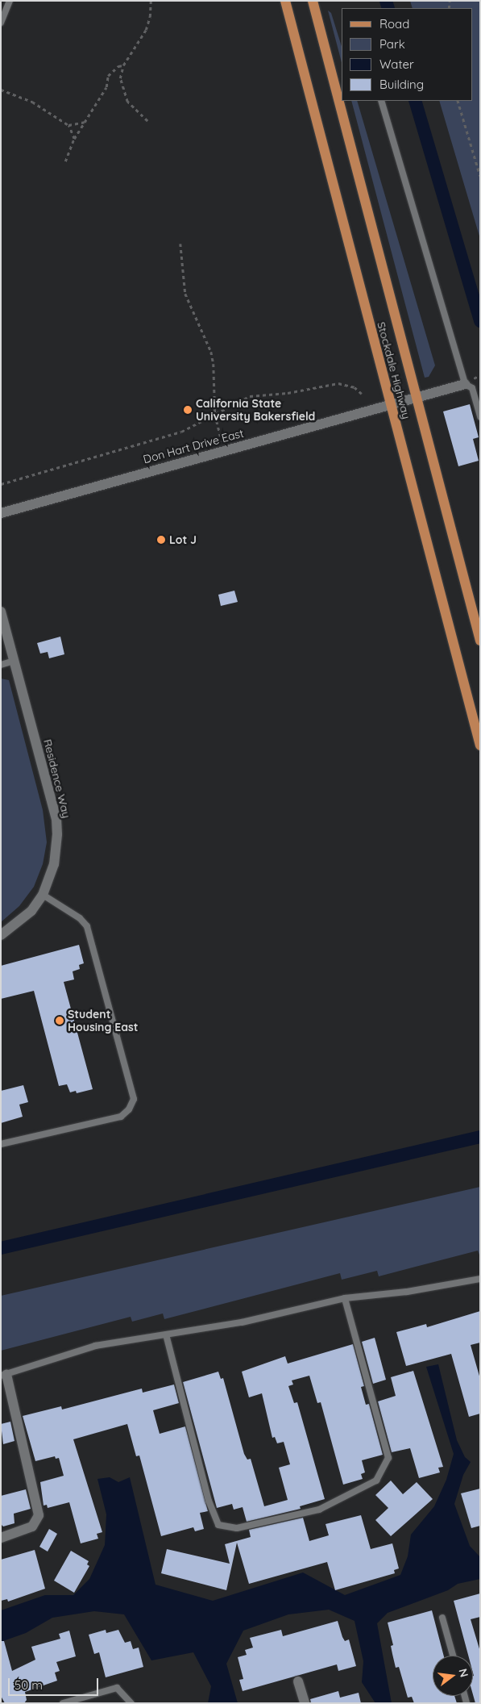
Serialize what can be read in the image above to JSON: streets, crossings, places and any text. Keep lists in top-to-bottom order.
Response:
{
  "streets": {
    "main road": ["Stockdale Highway"],
    "street": ["Don Hart Drive East", "Residence Way"]
  },
  "crossings": [
    ["Stockdale Highway", "Don Hart Drive East"]
  ],
  "places": ["California State University Bakersfield", "Lot J", "Student Housing East"],
  "legend": [
    "Road",
    "Park",
    "Water",
    "Building"
  ],
  "scale_bar": "50 m",
  "north": "right"
}
